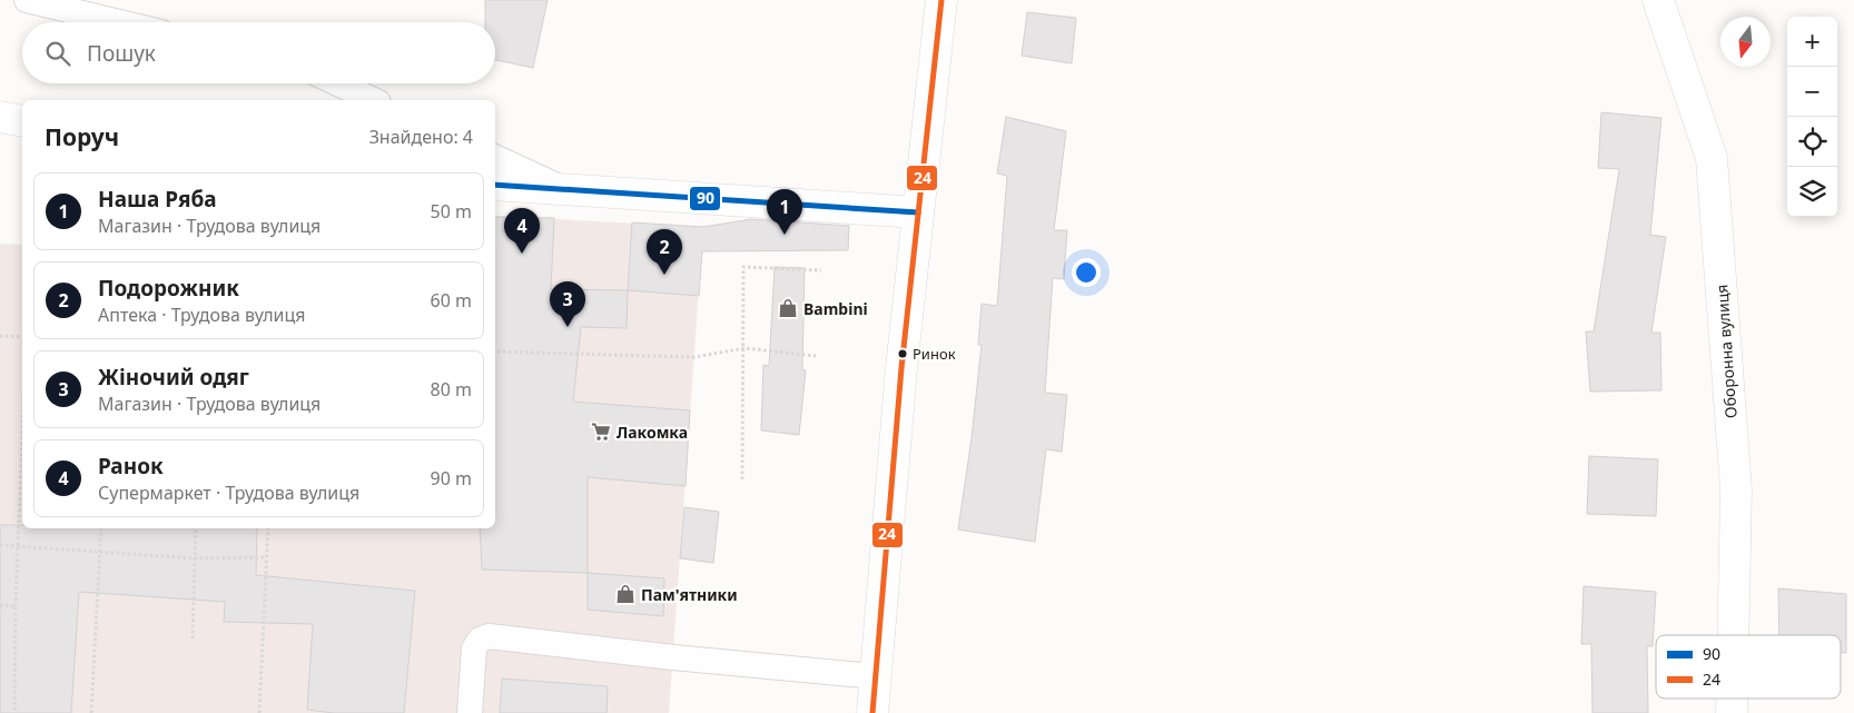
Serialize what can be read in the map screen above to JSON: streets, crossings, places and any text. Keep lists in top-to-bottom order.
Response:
{
  "streets": {
    "street": ["Оборонна вулиця"]
  },
  "places": {
    "shop": ["Bambini", "Пам'ятники"],
    "other": ["Ринок"],
    "supermarket": ["Лакомка"]
  },
  "lines": ["transit line 24", "transit line 90"],
  "legend": ["90", "24"],
  "north": "bottom",
  "page": {
    "map_buttons": ["+", "−"],
    "search": "Пошук",
    "heading": ["Поруч", "Знайдено: 4"],
    "list": [
      {
        "mark": "1",
        "name": "Наша Ряба",
        "note": "Магазин · Трудова вулиця",
        "value": "50 m"
      },
      {
        "mark": "2",
        "name": "Подорожник",
        "note": "Аптека · Трудова вулиця",
        "value": "60 m"
      },
      {
        "mark": "3",
        "name": "Жіночий одяг",
        "note": "Магазин · Трудова вулиця",
        "value": "80 m"
      },
      {
        "mark": "4",
        "name": "Ранок",
        "note": "Супермаркет · Трудова вулиця",
        "value": "90 m"
      }
    ],
    "pins": [
      "1",
      "4",
      "2",
      "3"
    ]
  }
}
